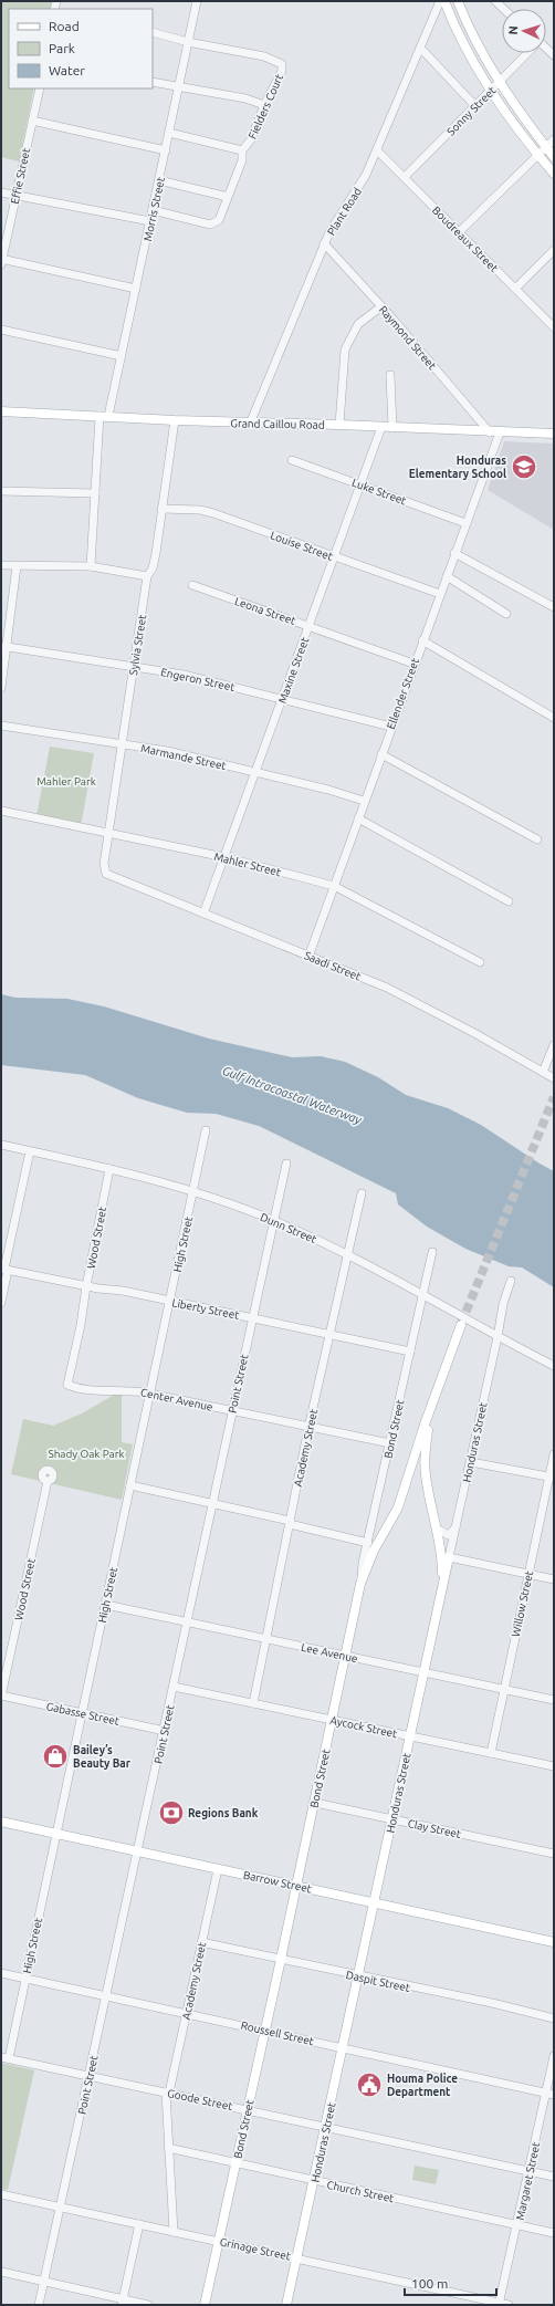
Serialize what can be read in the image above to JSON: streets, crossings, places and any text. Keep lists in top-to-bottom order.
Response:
{
  "streets": {
    "main road": [
      "Grand Caillou Road",
      "Bond Street",
      "Honduras Street",
      "Barrow Street"
    ],
    "street": [
      "Fielders Court",
      "Sonny Street",
      "Effie Street",
      "Morris Street",
      "Plant Road",
      "Boudreaux Street",
      "Raymond Street",
      "Luke Street",
      "Louise Street",
      "Leona Street",
      "Sylvia Street",
      "Maxine Street",
      "Engeron Street",
      "Ellender Street",
      "Marmande Street",
      "Mahler Street",
      "Saadi Street",
      "Dunn Street",
      "Wood Street",
      "High Street",
      "Liberty Street",
      "Point Street",
      "Center Avenue",
      "Academy Street",
      "Willow Street",
      "Lee Avenue",
      "Gabasse Street",
      "Aycock Street",
      "Clay Street",
      "Daspit Street",
      "Roussell Street",
      "Goode Street",
      "Margaret Street",
      "Church Street",
      "Grinage Street"
    ]
  },
  "crossings": [
    ["Fielders Court", "Morris Street"],
    ["Sonny Street", "Boudreaux Street"],
    ["Morris Street", "Grand Caillou Road"],
    ["Plant Road", "Boudreaux Street"],
    ["Plant Road", "Raymond Street"],
    ["Plant Road", "Grand Caillou Road"],
    ["Raymond Street", "Grand Caillou Road"],
    ["Grand Caillou Road", "Sylvia Street"],
    ["Grand Caillou Road", "Maxine Street"],
    ["Grand Caillou Road", "Ellender Street"],
    ["Luke Street", "Maxine Street"],
    ["Luke Street", "Ellender Street"],
    ["Louise Street", "Sylvia Street"],
    ["Louise Street", "Maxine Street"],
    ["Louise Street", "Ellender Street"],
    ["Leona Street", "Maxine Street"],
    ["Leona Street", "Ellender Street"],
    ["Sylvia Street", "Engeron Street"],
    ["Sylvia Street", "Marmande Street"],
    ["Sylvia Street", "Mahler Street"],
    ["Sylvia Street", "Saadi Street"],
    ["Maxine Street", "Engeron Street"],
    ["Maxine Street", "Marmande Street"],
    ["Maxine Street", "Mahler Street"],
    ["Maxine Street", "Saadi Street"],
    ["Engeron Street", "Ellender Street"],
    ["Ellender Street", "Marmande Street"],
    ["Ellender Street", "Mahler Street"],
    ["Ellender Street", "Saadi Street"],
    ["Dunn Street", "Wood Street"],
    ["Dunn Street", "High Street"],
    ["Dunn Street", "Point Street"],
    ["Dunn Street", "Bond Street"],
    ["Dunn Street", "Honduras Street"],
    ["Dunn Street", "Academy Street"],
    ["Wood Street", "Liberty Street"],
    ["Wood Street", "Center Avenue"],
    ["Wood Street", "Gabasse Street"],
    ["High Street", "Liberty Street"],
    ["High Street", "Center Avenue"],
    ["High Street", "Lee Avenue"],
    ["High Street", "Gabasse Street"],
    ["High Street", "Barrow Street"],
    ["High Street", "Roussell Street"],
    ["High Street", "Goode Street"],
    ["Liberty Street", "Point Street"],
    ["Liberty Street", "Bond Street"],
    ["Liberty Street", "Academy Street"],
    ["Point Street", "Center Avenue"],
    ["Point Street", "Lee Avenue"],
    ["Point Street", "Gabasse Street"],
    ["Point Street", "Aycock Street"],
    ["Point Street", "Barrow Street"],
    ["Point Street", "Roussell Street"],
    ["Point Street", "Goode Street"],
    ["Point Street", "Grinage Street"],
    ["Center Avenue", "Bond Street"],
    ["Center Avenue", "Academy Street"],
    ["Bond Street", "Lee Avenue"],
    ["Bond Street", "Aycock Street"],
    ["Bond Street", "Clay Street"],
    ["Bond Street", "Barrow Street"],
    ["Bond Street", "Daspit Street"],
    ["Bond Street", "Roussell Street"],
    ["Bond Street", "Goode Street"],
    ["Bond Street", "Church Street"],
    ["Bond Street", "Grinage Street"],
    ["Honduras Street", "Lee Avenue"],
    ["Honduras Street", "Aycock Street"],
    ["Honduras Street", "Clay Street"],
    ["Honduras Street", "Barrow Street"],
    ["Honduras Street", "Daspit Street"],
    ["Honduras Street", "Roussell Street"],
    ["Honduras Street", "Goode Street"],
    ["Honduras Street", "Church Street"],
    ["Honduras Street", "Grinage Street"],
    ["Academy Street", "Lee Avenue"],
    ["Academy Street", "Aycock Street"],
    ["Academy Street", "Barrow Street"],
    ["Academy Street", "Daspit Street"],
    ["Academy Street", "Roussell Street"],
    ["Academy Street", "Goode Street"],
    ["Academy Street", "Church Street"],
    ["Academy Street", "Grinage Street"],
    ["Willow Street", "Lee Avenue"],
    ["Willow Street", "Aycock Street"],
    ["Roussell Street", "Margaret Street"],
    ["Goode Street", "Margaret Street"],
    ["Margaret Street", "Church Street"],
    ["Margaret Street", "Grinage Street"]
  ],
  "water": ["Gulf Intracoastal Waterway"],
  "parks": ["Mahler Park", "Shady Oak Park"],
  "places": {
    "school or university": ["Honduras Elementary School"],
    "shop": ["Bailey’s Beauty Bar"],
    "bank": ["Regions Bank"],
    "public building": ["Houma Police Department"]
  },
  "legend": ["Road", "Park", "Water"],
  "scale_bar": "100 m",
  "north": "left"
}
